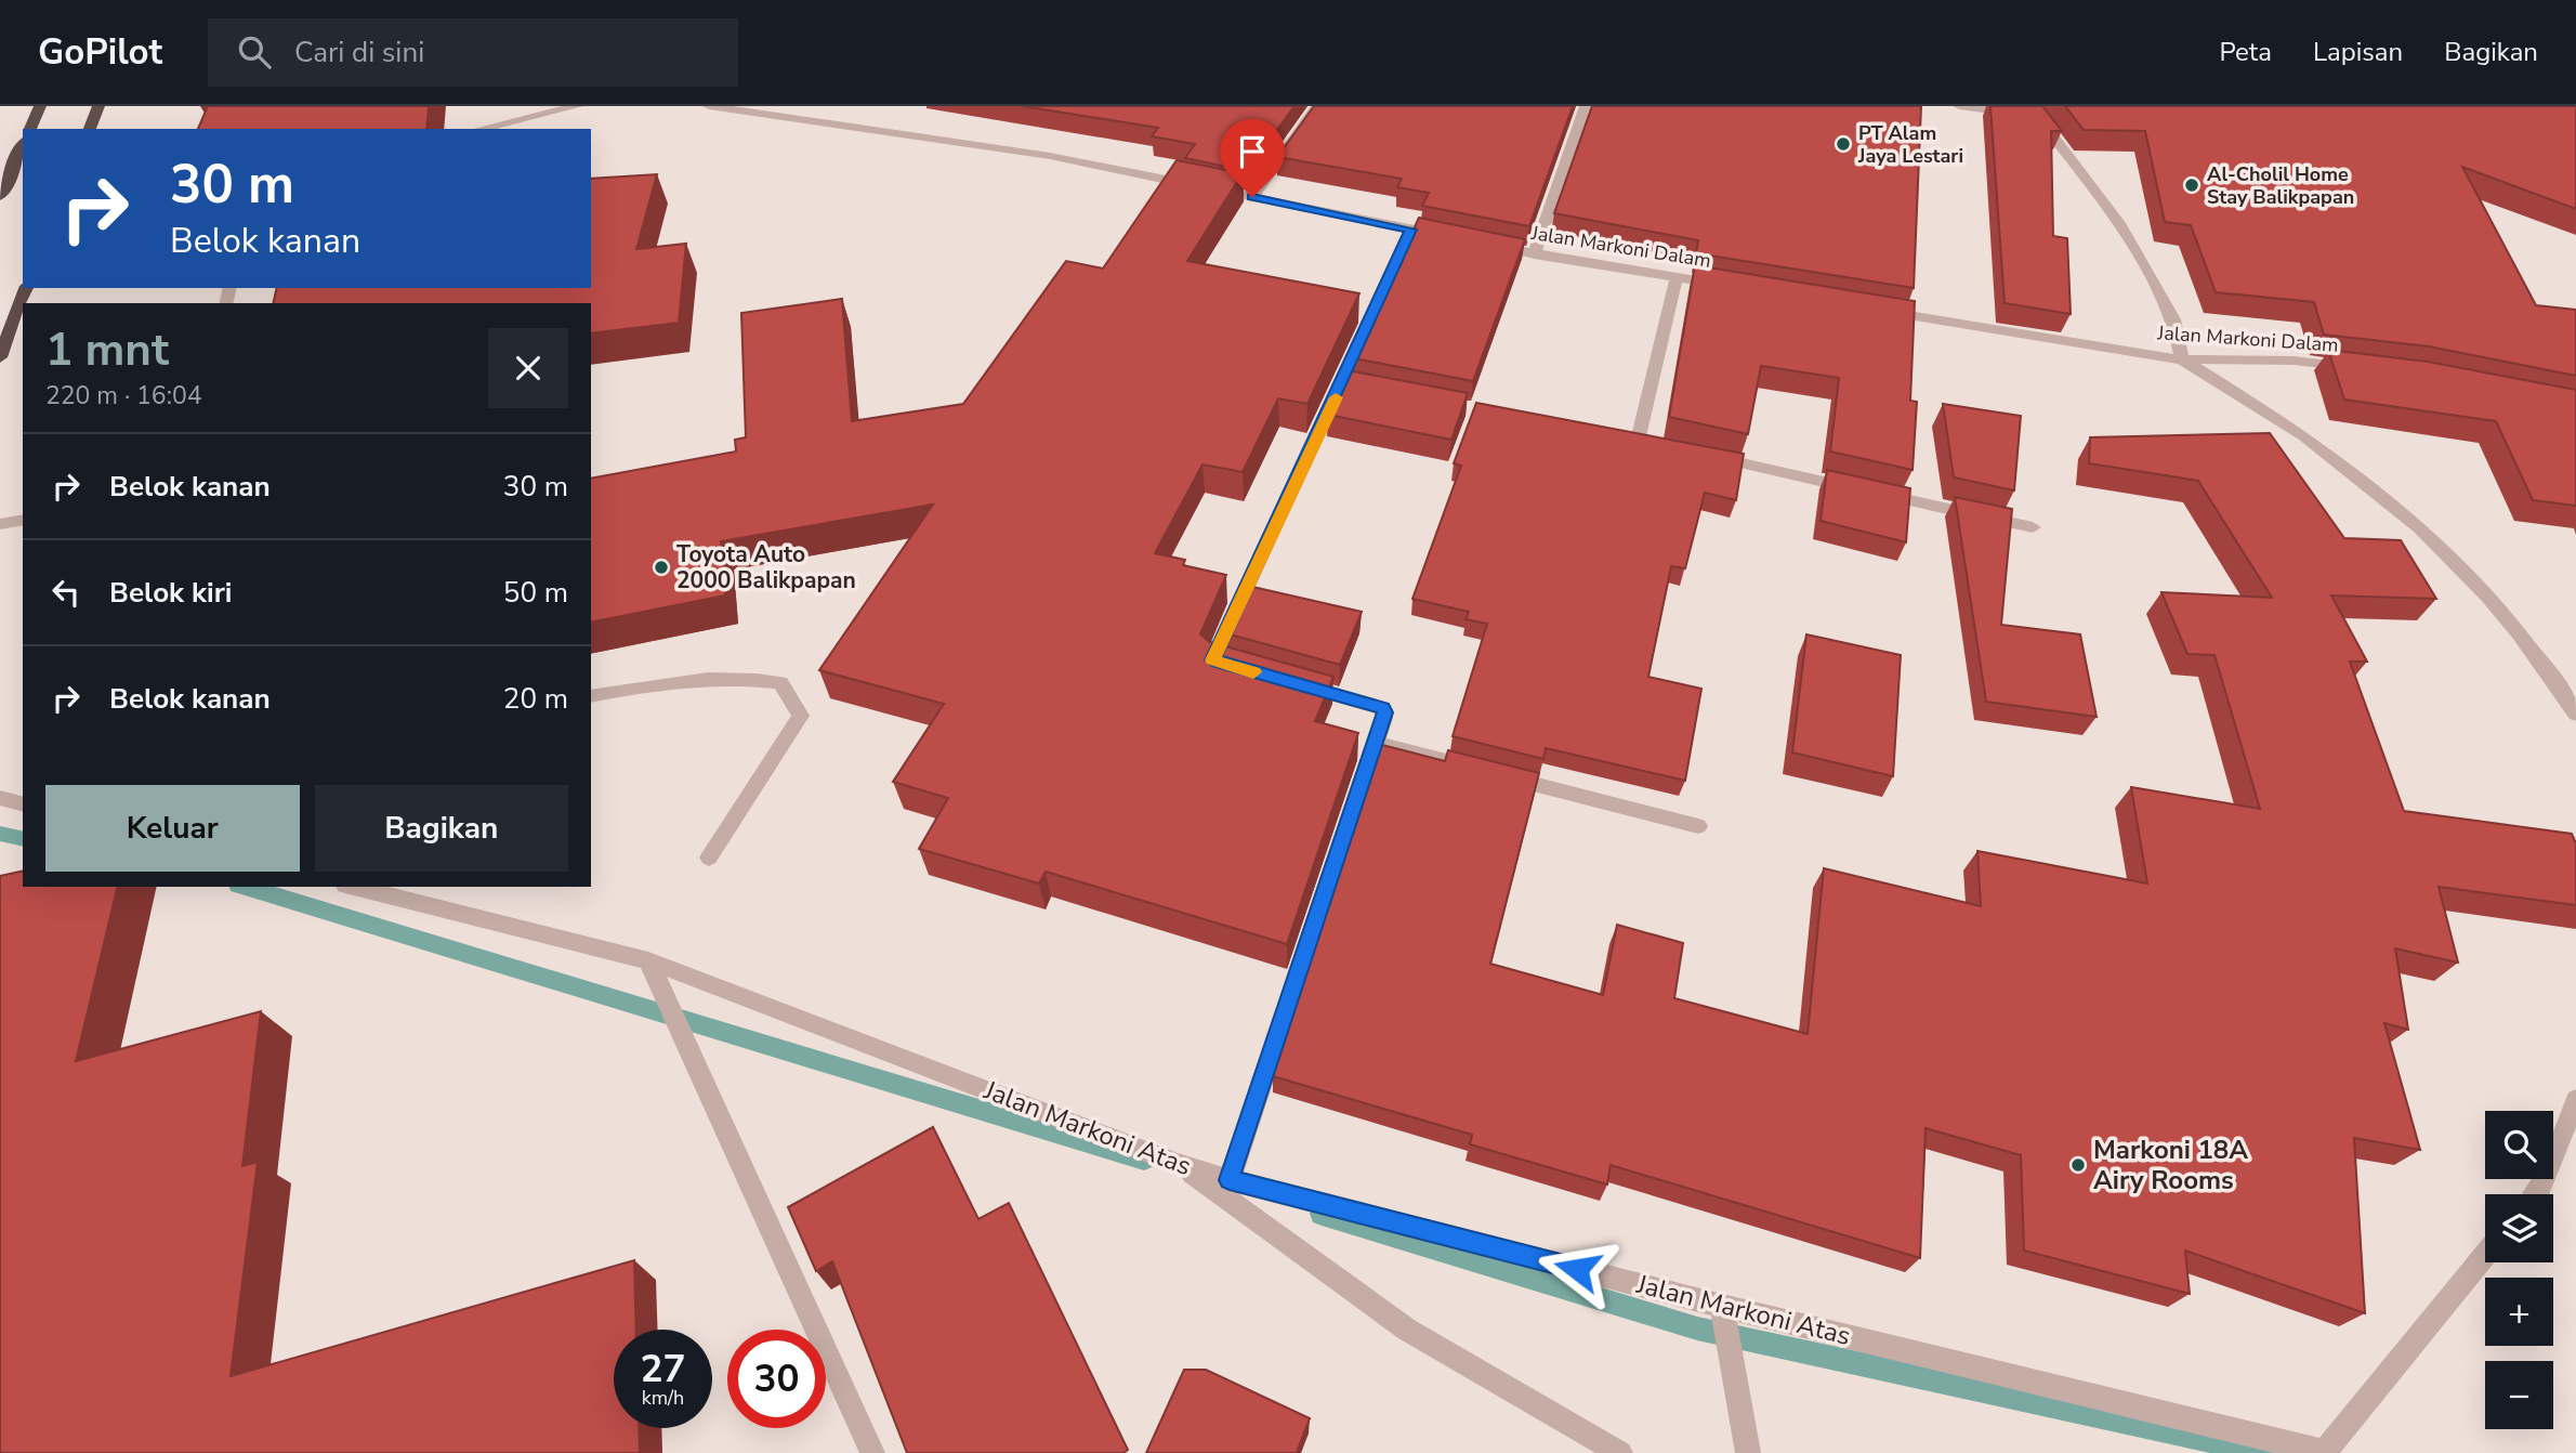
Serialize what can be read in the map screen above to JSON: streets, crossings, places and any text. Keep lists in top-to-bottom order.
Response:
{
  "streets": {
    "street": ["Jalan Markoni Dalam", "Jalan Markoni Atas"]
  },
  "places": [
    "PT Alam Jaya Lestari",
    "Al-Cholil Home Stay Balikpapan",
    "Toyota Auto 2000 Balikpapan",
    "Markoni 18A Airy Rooms"
  ],
  "page": {
    "header": "GoPilot",
    "search": "Cari di sini",
    "nav": ["Peta", "Lapisan", "Bagikan"],
    "turn": ["30 m", "Belok kanan"],
    "heading": ["1 mnt", "220 m · 16:04"],
    "list": [
      {
        "name": "Belok kanan",
        "value": "30 m"
      },
      {
        "name": "Belok kiri",
        "value": "50 m"
      },
      {
        "name": "Belok kanan",
        "value": "20 m"
      }
    ],
    "buttons": ["Keluar", "Bagikan"],
    "map_buttons": ["+", "−"],
    "speed": "27 km/h",
    "limit": "30"
  }
}
